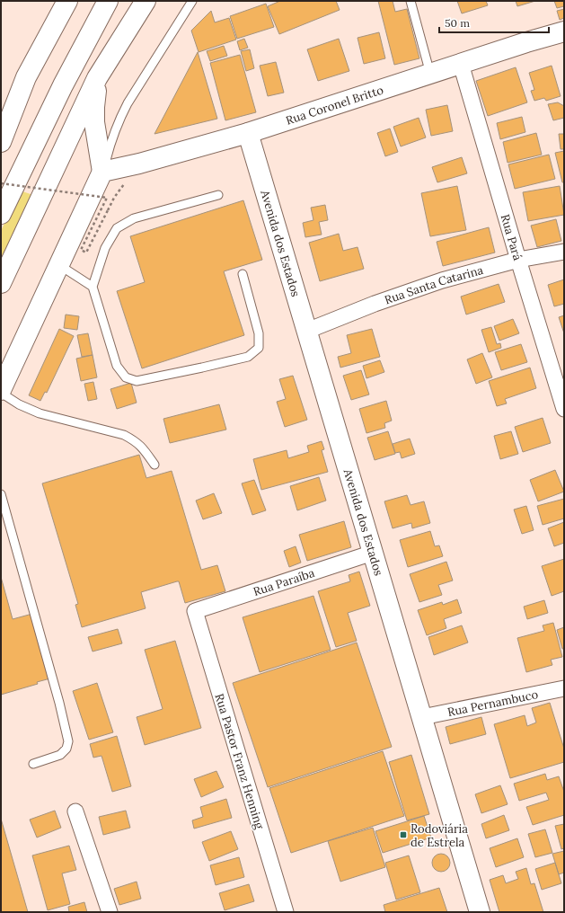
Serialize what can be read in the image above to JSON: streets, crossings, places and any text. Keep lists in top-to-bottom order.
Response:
{
  "streets": {
    "main road": ["Rua Coronel Britto", "Avenida dos Estados"],
    "street": [
      "Rua Pará",
      "Rua Santa Catarina",
      "Rua Paraíba",
      "Rua Pernambuco",
      "Rua Pastor Franz Henning"
    ]
  },
  "crossings": [
    ["Rua Coronel Britto", "Rua Pará"],
    ["Rua Coronel Britto", "Avenida dos Estados"],
    ["Rua Pará", "Rua Santa Catarina"],
    ["Avenida dos Estados", "Rua Santa Catarina"],
    ["Avenida dos Estados", "Rua Paraíba"],
    ["Avenida dos Estados", "Rua Pernambuco"],
    ["Rua Paraíba", "Rua Pastor Franz Henning"]
  ],
  "places": {
    "transit": ["Rodoviária de Estrela"]
  },
  "scale_bar": "50 m"
}
